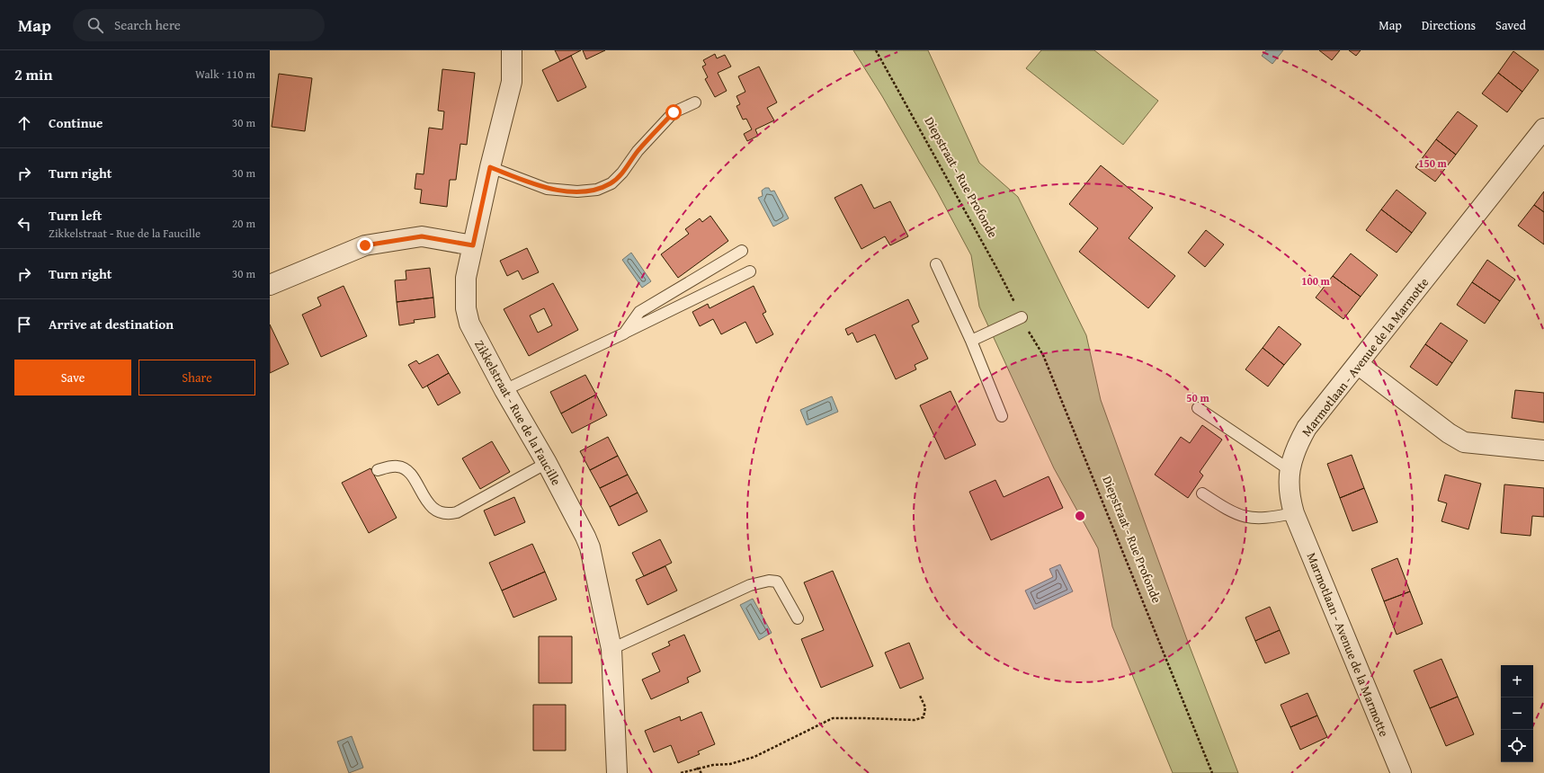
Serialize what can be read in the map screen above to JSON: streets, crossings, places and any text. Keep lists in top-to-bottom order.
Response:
{
  "streets": {
    "street": ["Marmotlaan - Avenue de la Marmotte", "Zikkelstraat - Rue de la Faucille"],
    "path": ["Diepstraat - Rue Profonde"]
  },
  "page": {
    "header": "Map",
    "search": "Search here",
    "nav": ["Map", "Directions", "Saved"],
    "heading": ["2 min", "Walk · 110 m"],
    "list": [
      ["Continue", "30 m"],
      ["Turn right", "30 m"],
      ["Turn left", "Zikkelstraat - Rue de la Faucille", "20 m"],
      ["Turn right", "30 m"],
      "Arrive at destination"
    ],
    "buttons": ["Save", "Share"],
    "map_buttons": ["+", "−"]
  },
  "rings": ["150 m", "100 m", "50 m"]
}
